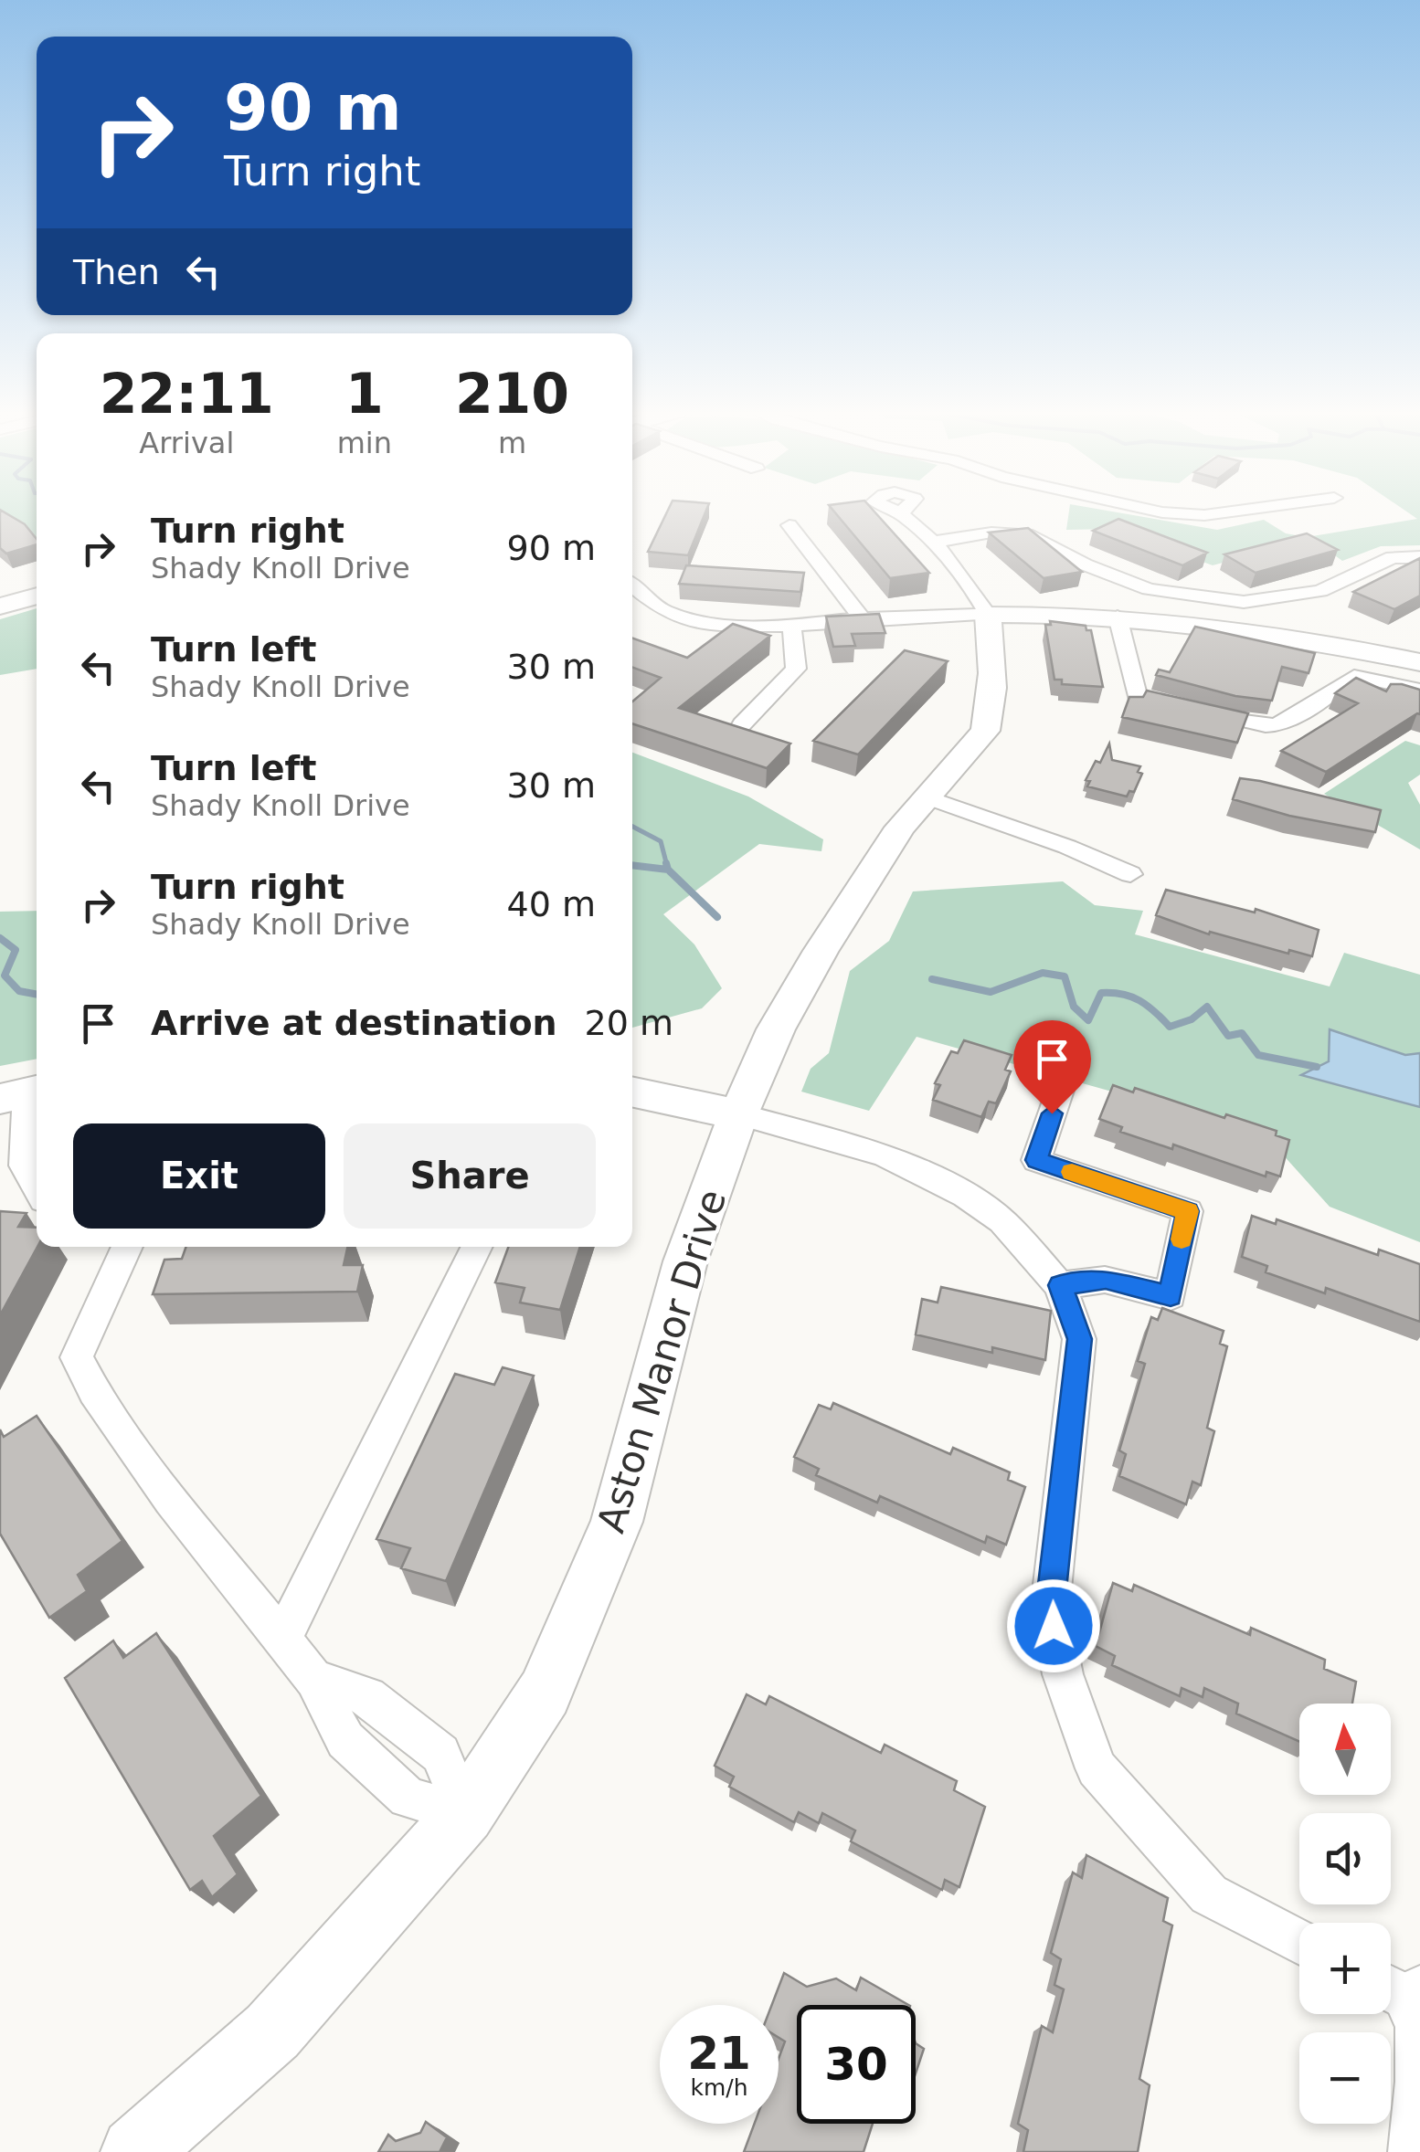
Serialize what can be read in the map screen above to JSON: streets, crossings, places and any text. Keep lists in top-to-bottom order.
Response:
{
  "streets": {
    "street": ["Aston Manor Drive"]
  },
  "north": "top",
  "page": {
    "turn": ["90 m", "Turn right"],
    "then": "Then",
    "eta": [
      "22:11",
      "Arrival",
      "1",
      "min",
      "210",
      "m"
    ],
    "list": [
      {
        "name": "Turn right",
        "note": "Shady Knoll Drive",
        "value": "90 m"
      },
      {
        "name": "Turn left",
        "note": "Shady Knoll Drive",
        "value": "30 m"
      },
      {
        "name": "Turn left",
        "note": "Shady Knoll Drive",
        "value": "30 m"
      },
      {
        "name": "Turn right",
        "note": "Shady Knoll Drive",
        "value": "40 m"
      },
      {
        "name": "Arrive at destination",
        "value": "20 m"
      }
    ],
    "buttons": ["Exit", "Share"],
    "map_buttons": ["+", "−"],
    "speed": "21 km/h",
    "limit": "30"
  }
}
